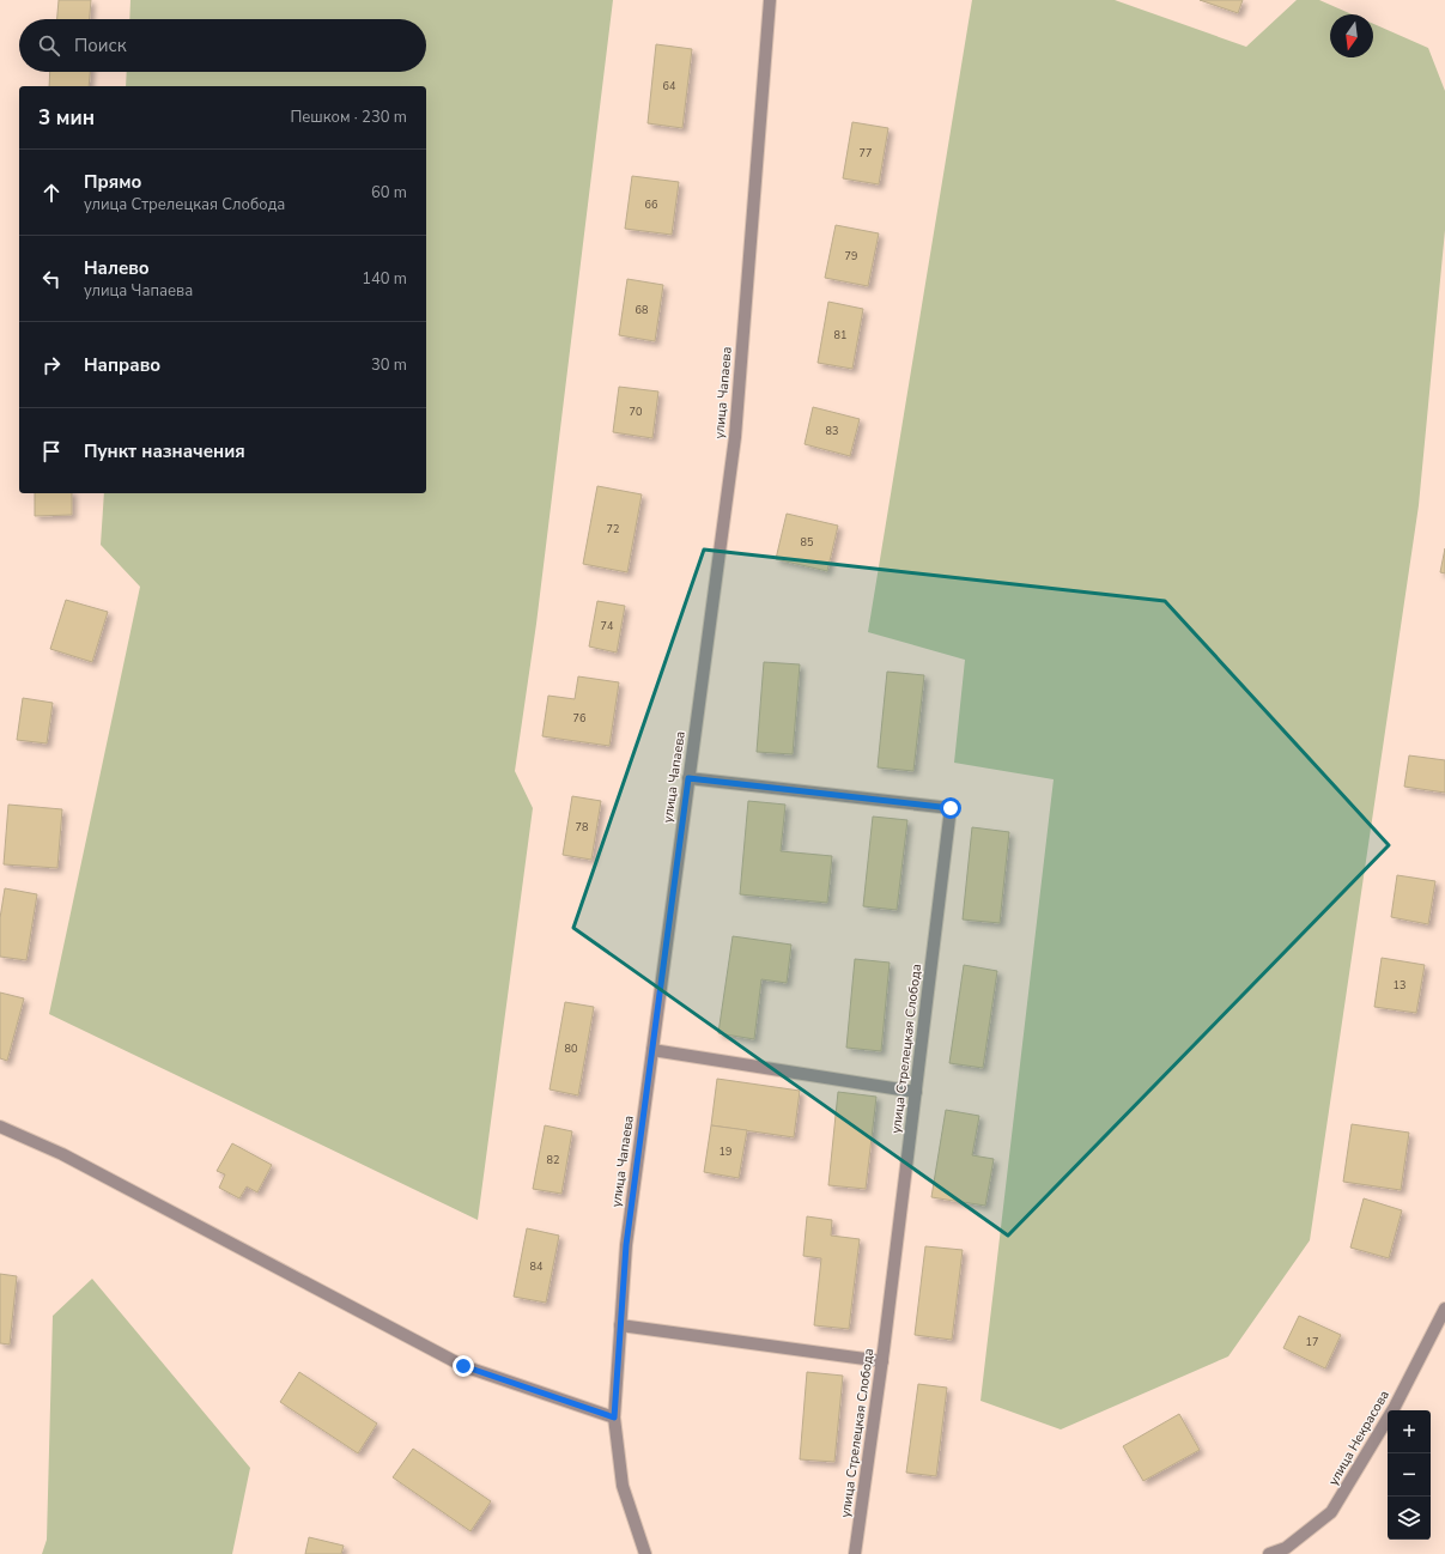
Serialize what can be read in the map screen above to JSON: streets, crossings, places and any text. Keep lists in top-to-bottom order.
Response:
{
  "streets": {
    "street": ["улица Чапаева", "улица Стрелецкая Слобода", "улица Некрасова"]
  },
  "crossings": [
    ["улица Чапаева", "улица Стрелецкая Слобода"]
  ],
  "house_numbers": [
    "64",
    "77",
    "66",
    "79",
    "68",
    "81",
    "70",
    "83",
    "72",
    "85",
    "74",
    "76",
    "78",
    "13",
    "80",
    "19",
    "82",
    "84",
    "17"
  ],
  "north": "bottom",
  "page": {
    "search": "Поиск",
    "heading": ["3 мин", "Пешком · 230 m"],
    "list": [
      ["Прямо", "улица Стрелецкая Слобода", "60 m"],
      ["Налево", "улица Чапаева", "140 m"],
      ["Направо", "30 m"],
      "Пункт назначения"
    ],
    "map_buttons": ["+", "−"]
  }
}
